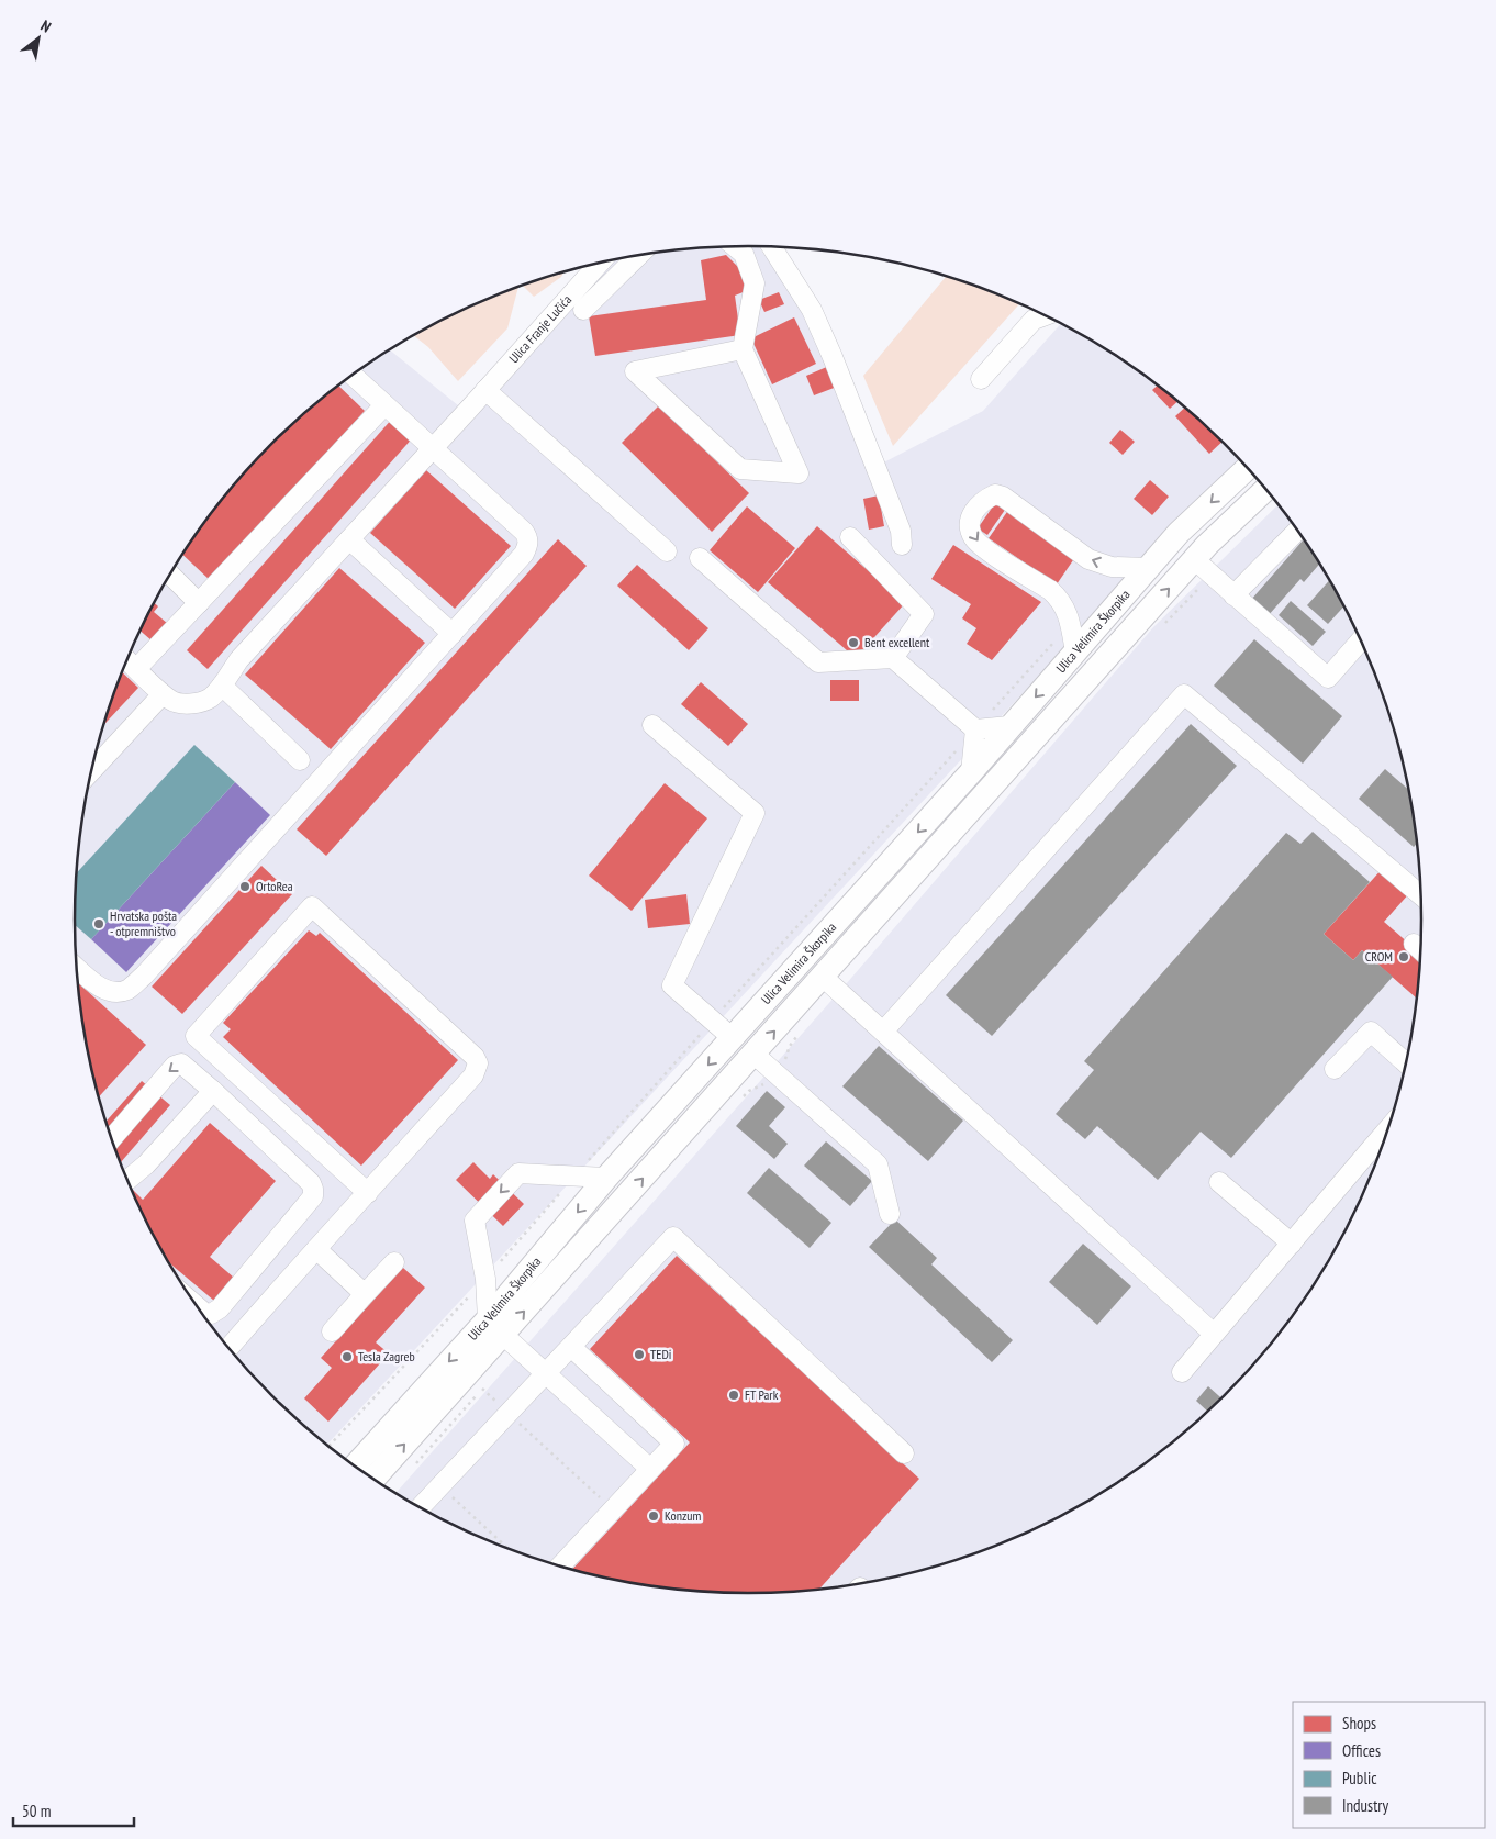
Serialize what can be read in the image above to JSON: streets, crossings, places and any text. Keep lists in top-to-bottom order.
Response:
{
  "streets": {
    "main road": ["Ulica Velimira Škorpika"],
    "street": ["Ulica Franje Lučića"]
  },
  "places": [
    "Bent excellent",
    "OrtoRea",
    "Hrvatska pošta - otpremništvo",
    "CROM",
    "TEDi",
    "Tesla Zagreb",
    "FT Park",
    "Konzum"
  ],
  "legend": [
    "Shops",
    "Offices",
    "Public",
    "Industry"
  ],
  "scale_bar": "50 m",
  "north": "top right"
}
